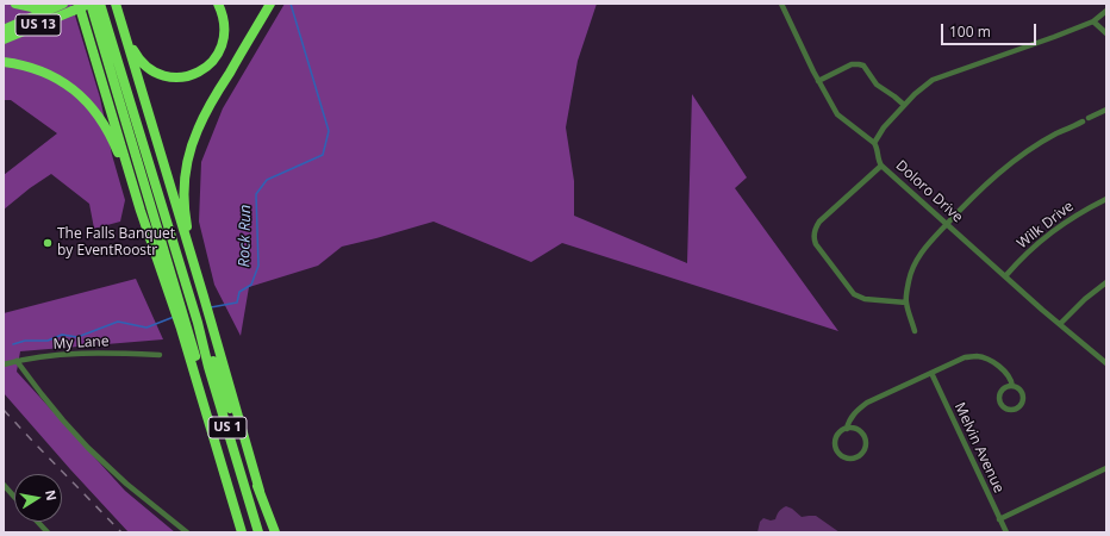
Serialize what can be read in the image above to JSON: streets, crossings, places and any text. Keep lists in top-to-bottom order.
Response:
{
  "streets": {
    "highway": ["US 13", "US 1"],
    "street": [
      "Doloro Drive",
      "Wilk Drive",
      "My Lane",
      "Melvin Avenue"
    ]
  },
  "crossings": [
    ["Doloro Drive", "Wilk Drive"]
  ],
  "water": ["Rock Run"],
  "places": ["The Falls Banquet by EventRoostr"],
  "scale_bar": "100 m",
  "north": "right"
}
